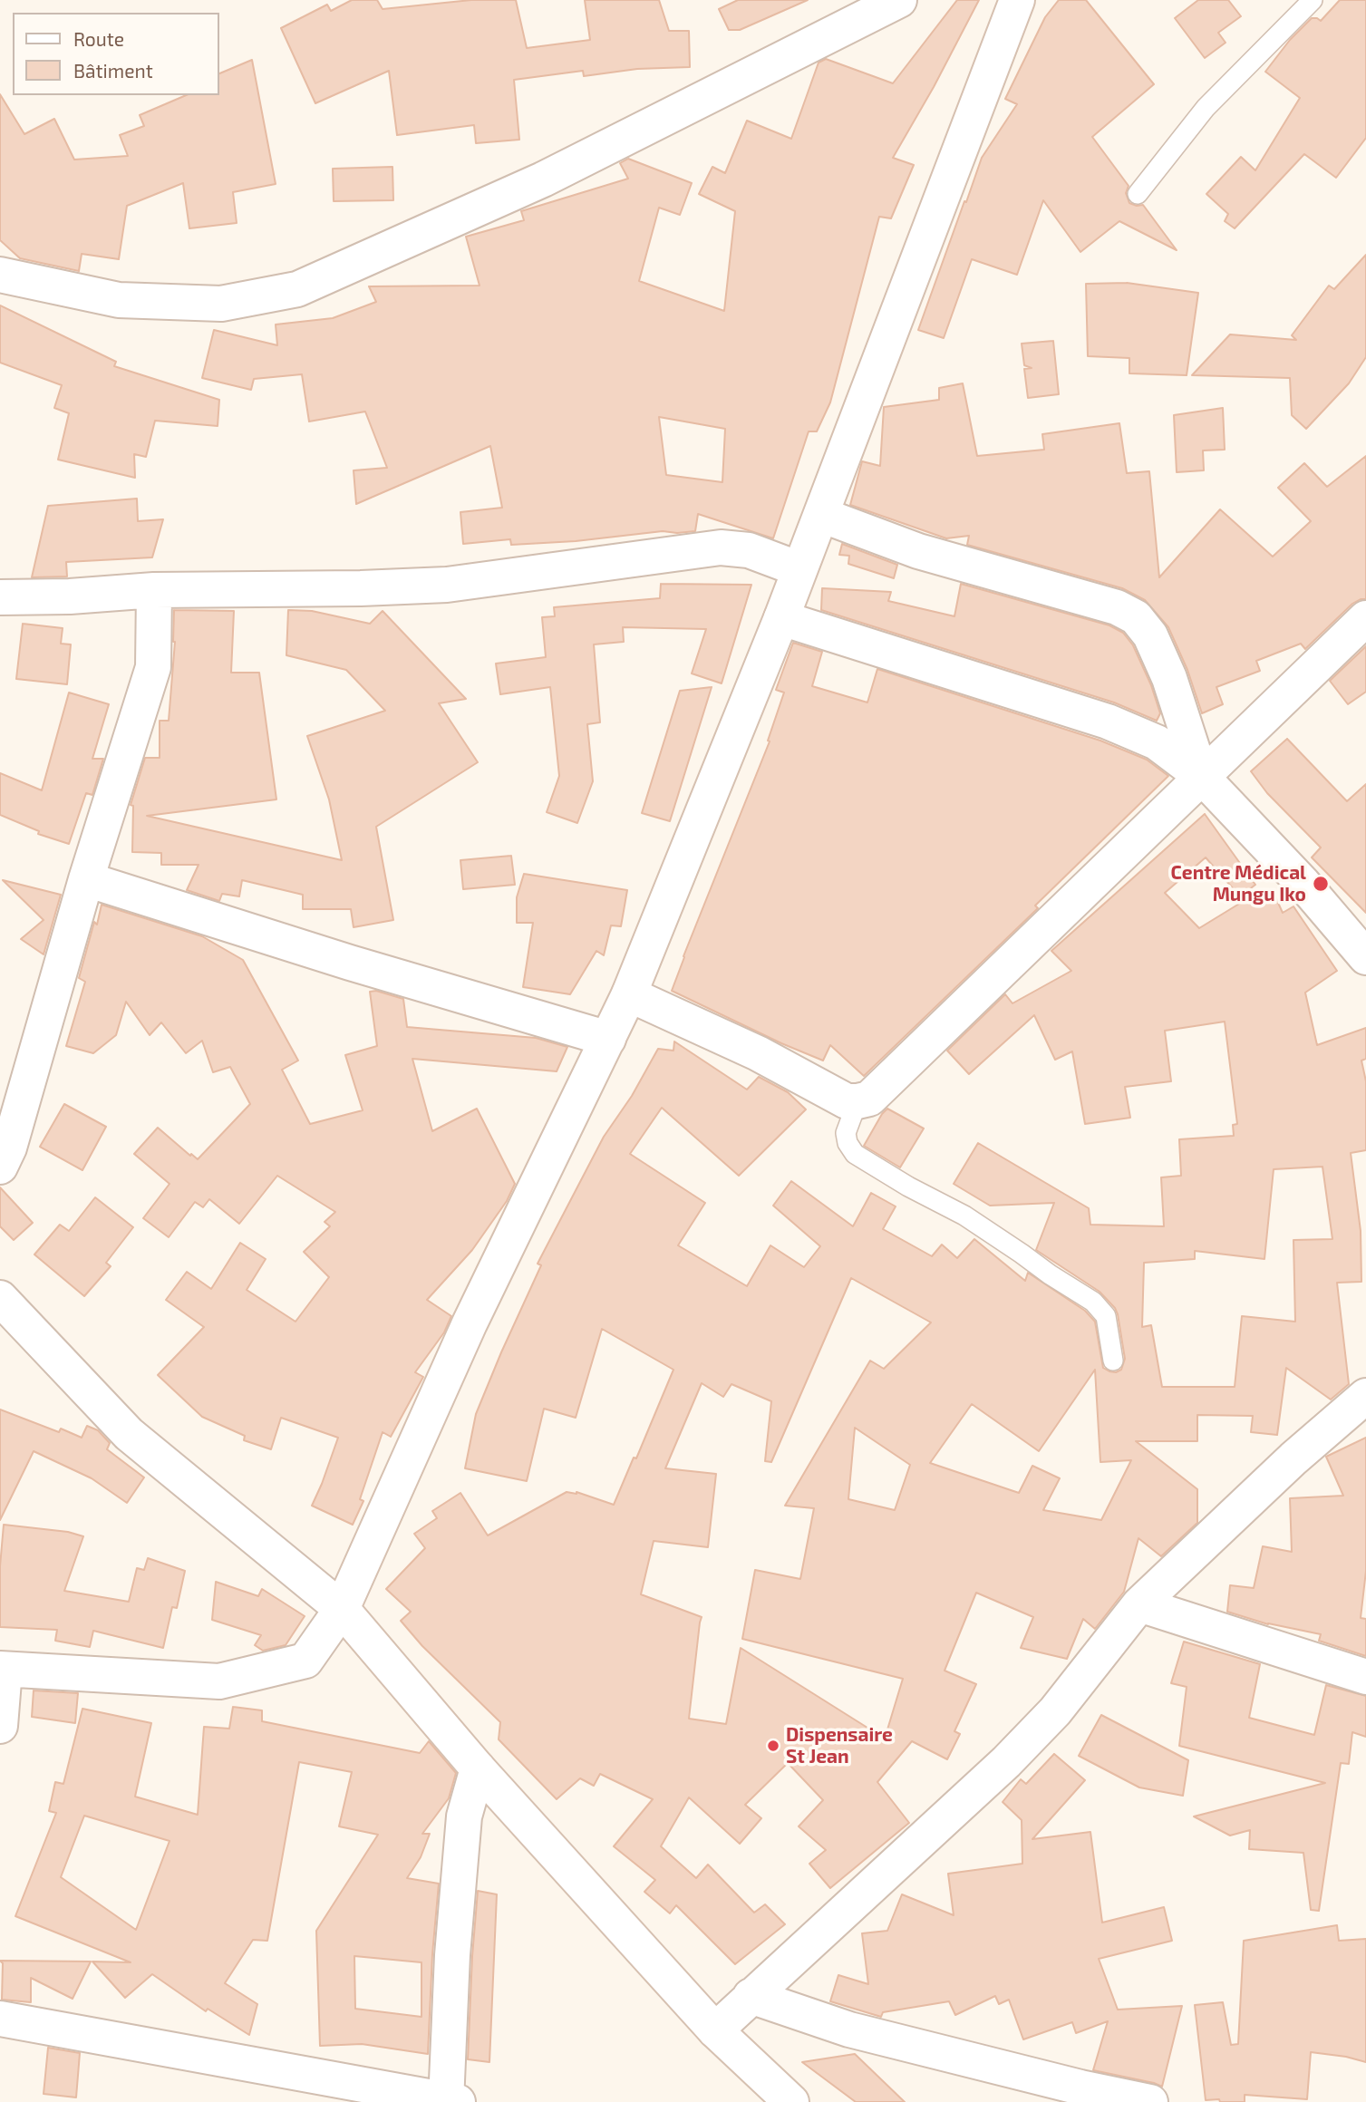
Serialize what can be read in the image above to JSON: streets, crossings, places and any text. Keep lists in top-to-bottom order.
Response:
{
  "places": ["Centre Médical Mungu Iko", "Dispensaire St Jean"],
  "legend": ["Route", "Bâtiment"]
}
